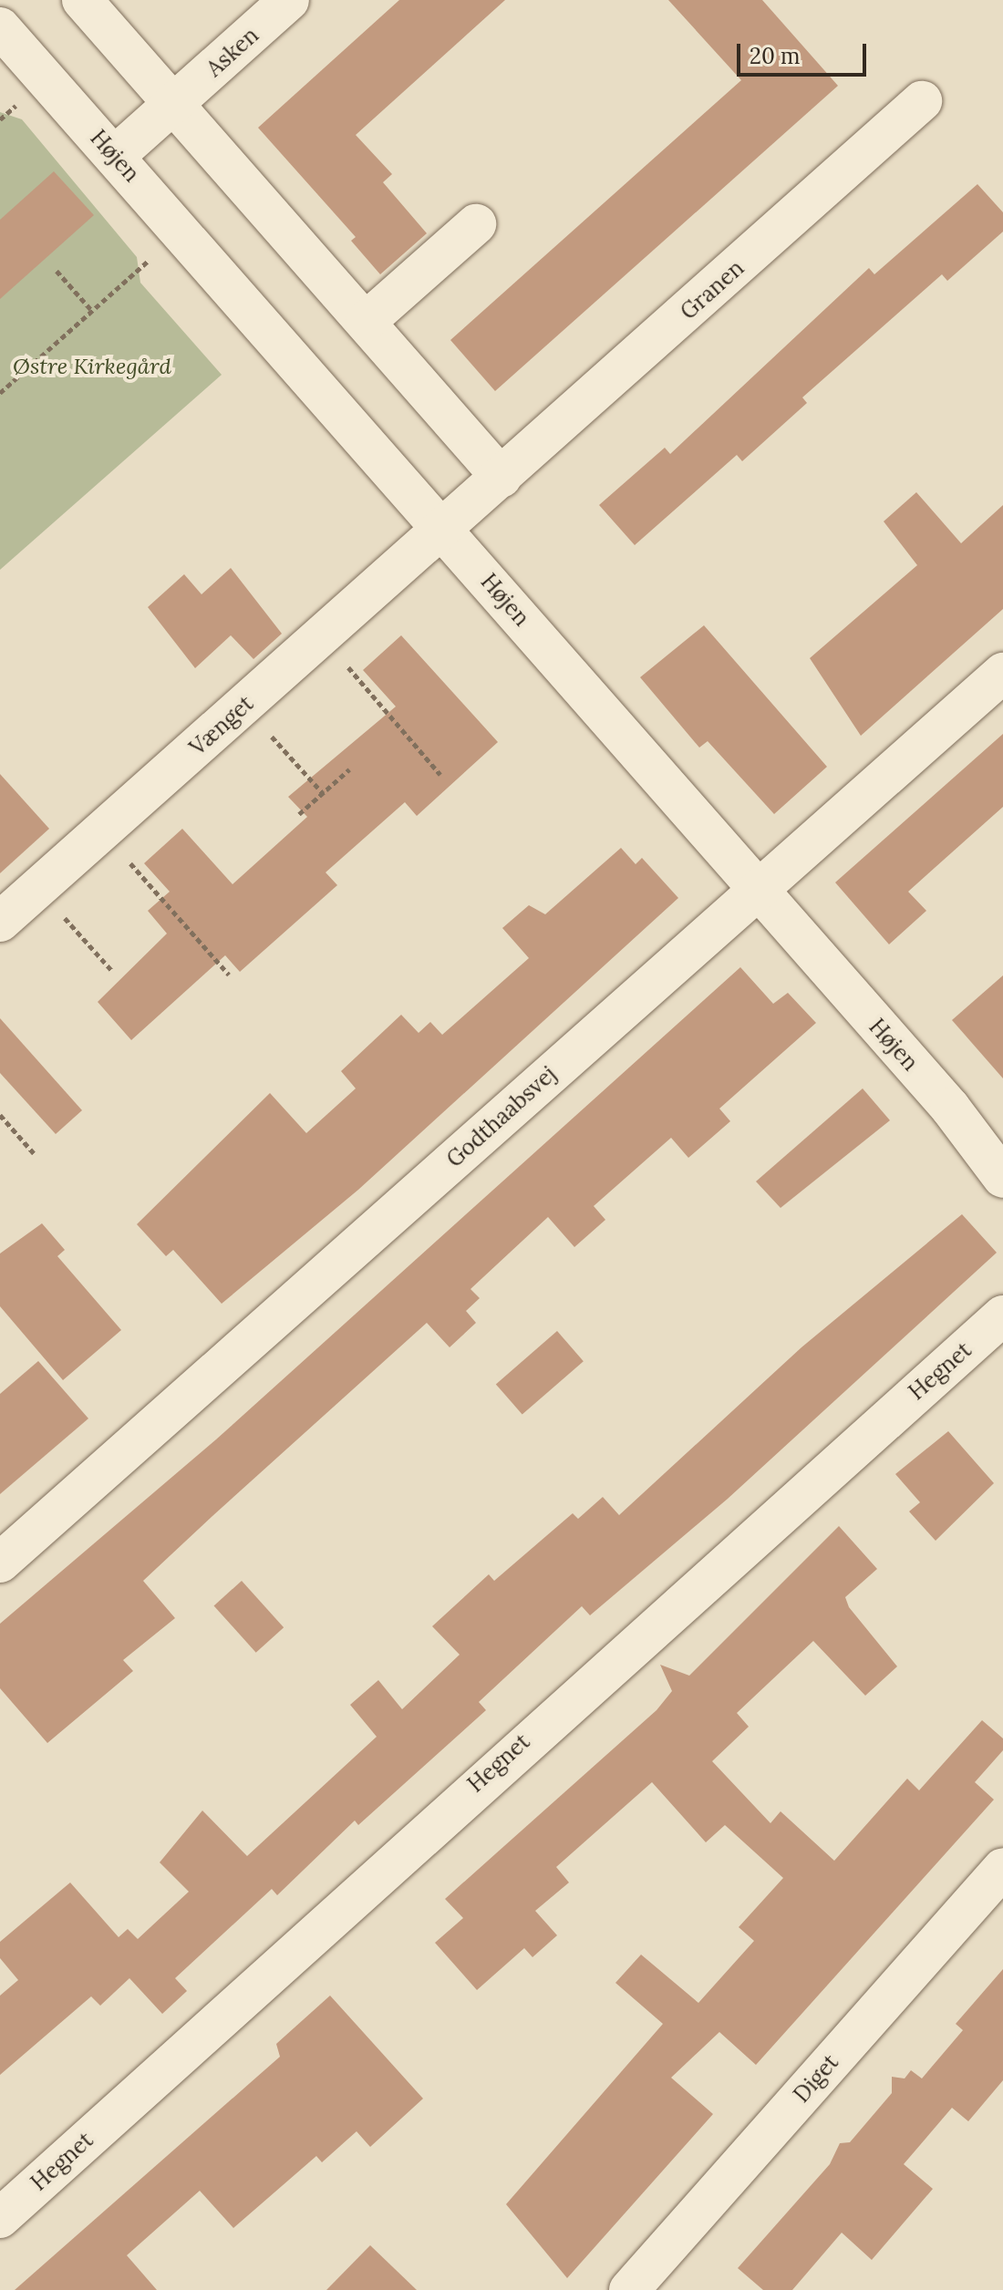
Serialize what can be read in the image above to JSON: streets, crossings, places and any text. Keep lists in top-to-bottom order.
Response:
{
  "streets": {
    "street": [
      "Asken",
      "Højen",
      "Granen",
      "Vænget",
      "Godthaabsvej",
      "Hegnet",
      "Diget"
    ]
  },
  "crossings": [
    ["Asken", "Højen"],
    ["Højen", "Granen"],
    ["Højen", "Vænget"],
    ["Højen", "Godthaabsvej"],
    ["Granen", "Vænget"]
  ],
  "parks": ["Østre Kirkegård"],
  "scale_bar": "20 m"
}
